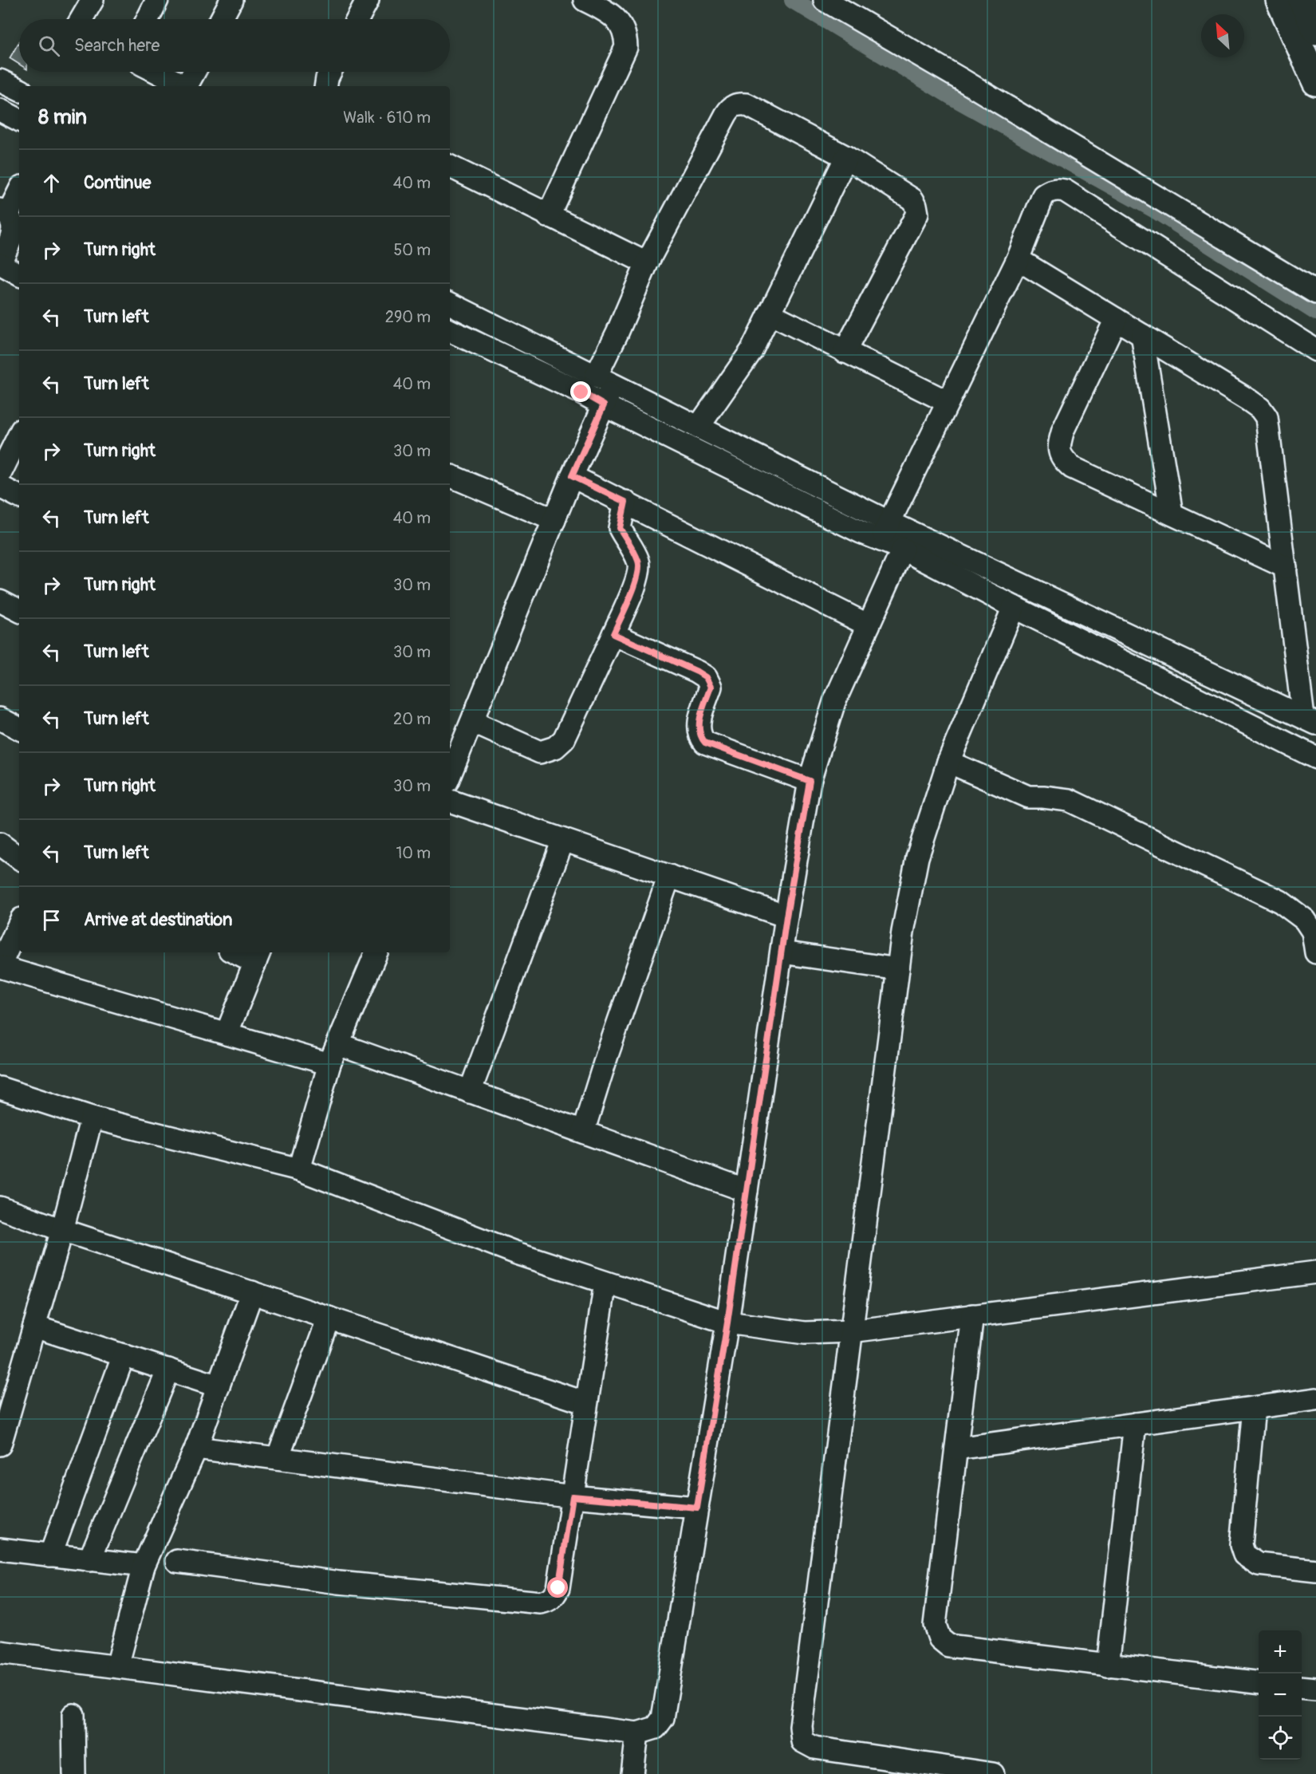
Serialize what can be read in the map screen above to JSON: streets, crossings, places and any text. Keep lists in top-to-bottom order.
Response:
{
  "north": "top left",
  "page": {
    "search": "Search here",
    "heading": ["8 min", "Walk · 610 m"],
    "list": [
      ["Continue", "40 m"],
      ["Turn right", "50 m"],
      ["Turn left", "290 m"],
      ["Turn left", "40 m"],
      ["Turn right", "30 m"],
      ["Turn left", "40 m"],
      ["Turn right", "30 m"],
      ["Turn left", "30 m"],
      ["Turn left", "20 m"],
      ["Turn right", "30 m"],
      ["Turn left", "10 m"],
      "Arrive at destination"
    ],
    "map_buttons": ["+", "−"]
  }
}
